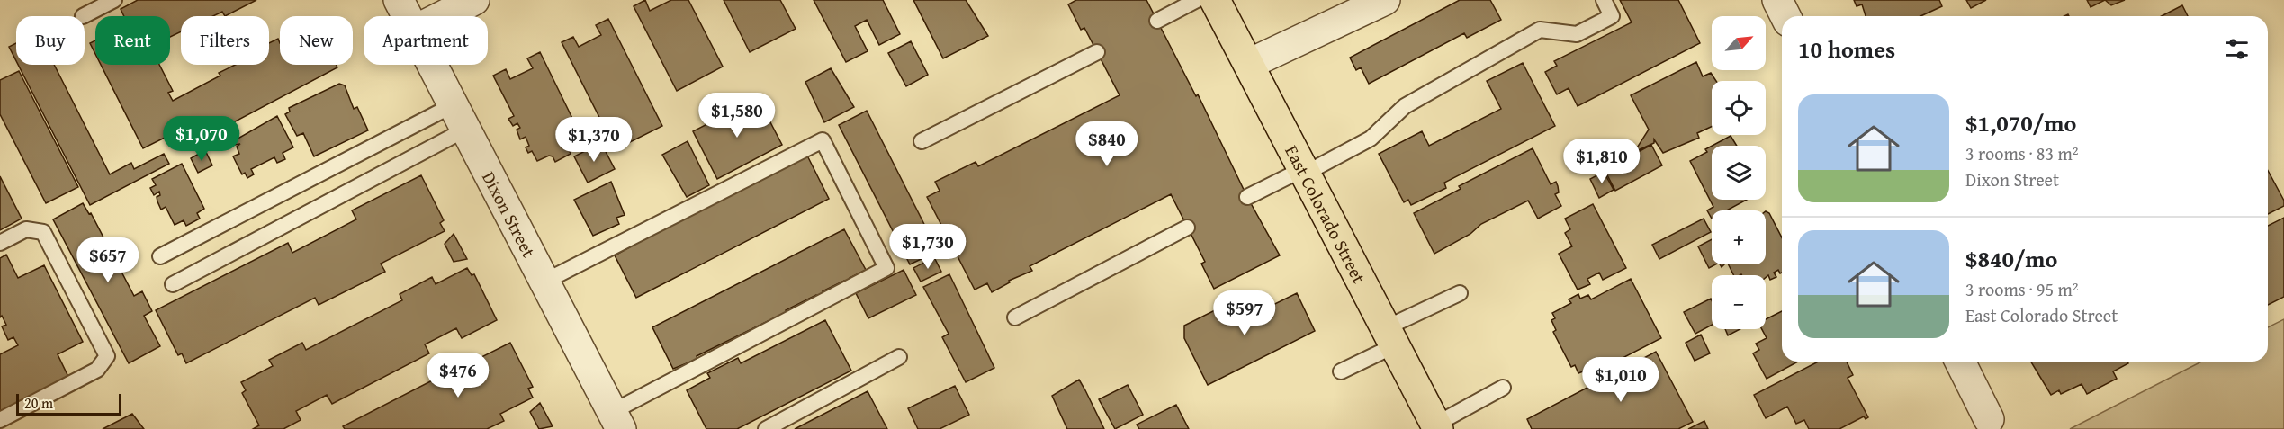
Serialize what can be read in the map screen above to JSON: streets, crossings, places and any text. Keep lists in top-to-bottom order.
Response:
{
  "streets": {
    "main road": ["East Colorado Street"],
    "street": ["Dixon Street"]
  },
  "scale_bar": "20 m",
  "north": "top right",
  "page": {
    "map_buttons": ["+", "−"],
    "chip": [
      "Buy",
      "Rent",
      "Filters",
      "New",
      "Apartment"
    ],
    "heading": "10 homes",
    "list": [
      {
        "name": "$1,070/mo",
        "note": "3 rooms · 83 m² · Dixon Street"
      },
      {
        "name": "$840/mo",
        "note": "3 rooms · 95 m² · East Colorado Street"
      }
    ],
    "price": [
      "$1,580",
      "$1,070",
      "$1,370",
      "$840",
      "$1,810",
      "$1,730",
      "$657",
      "$597",
      "$476",
      "$1,010"
    ],
    "scale": "20 m"
  }
}
